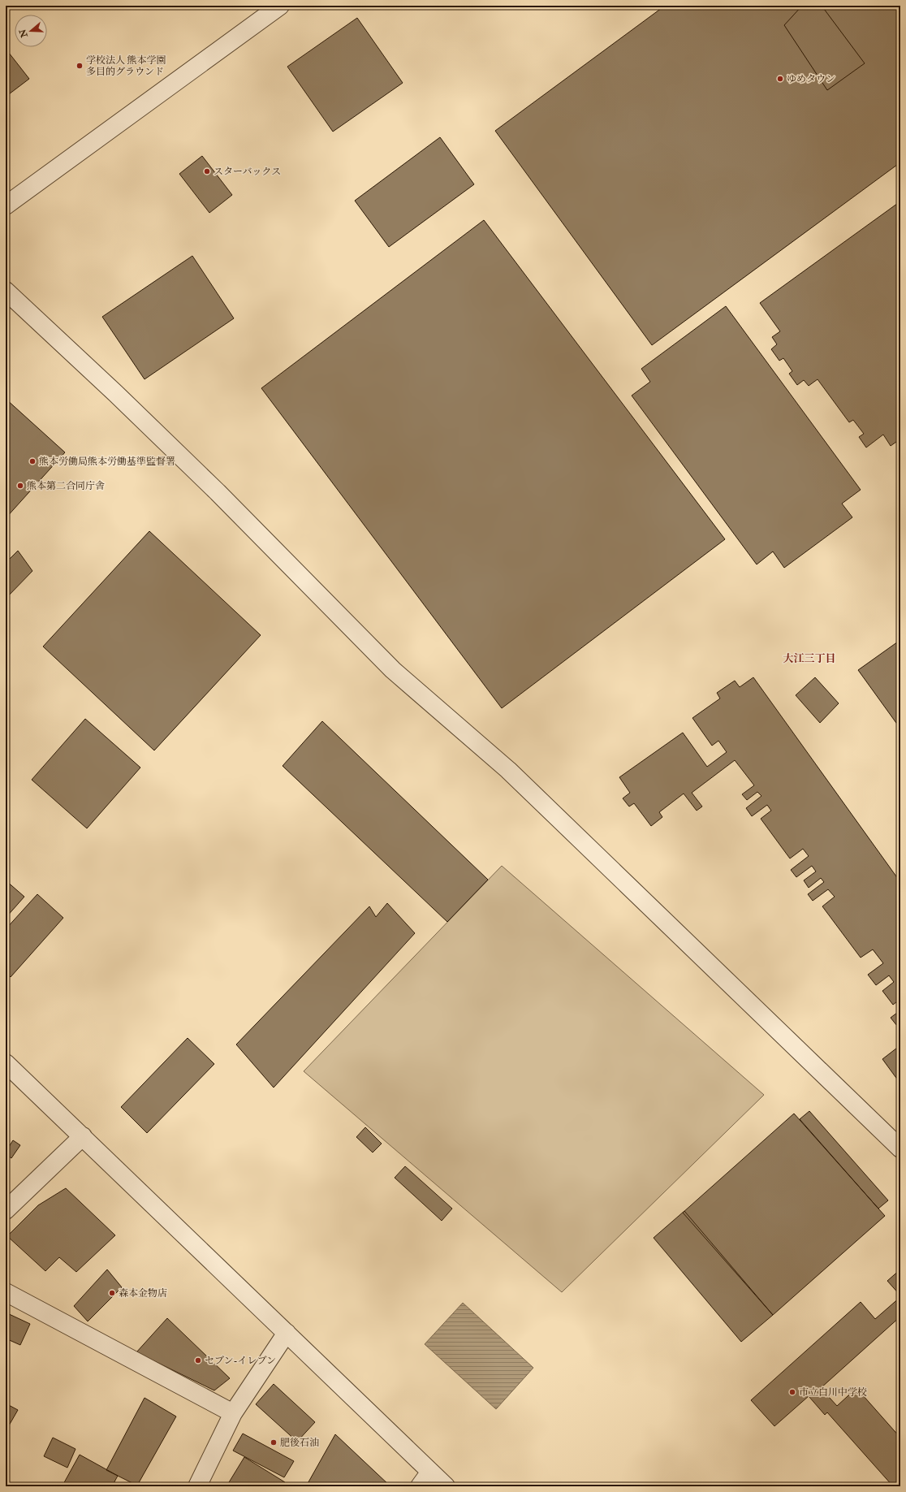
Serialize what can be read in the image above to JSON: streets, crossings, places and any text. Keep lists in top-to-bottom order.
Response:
{
  "districts": ["大江三丁目"],
  "places": [
    "学校法人 熊本学園 多目的グラウンド",
    "ゆめタウン",
    "スターバックス",
    "熊本労働局熊本労働基準監督署",
    "熊本第二合同庁舎",
    "森本金物店",
    "セブン-イレブン",
    "市立白川中学校",
    "肥後石油"
  ],
  "north": "left"
}
